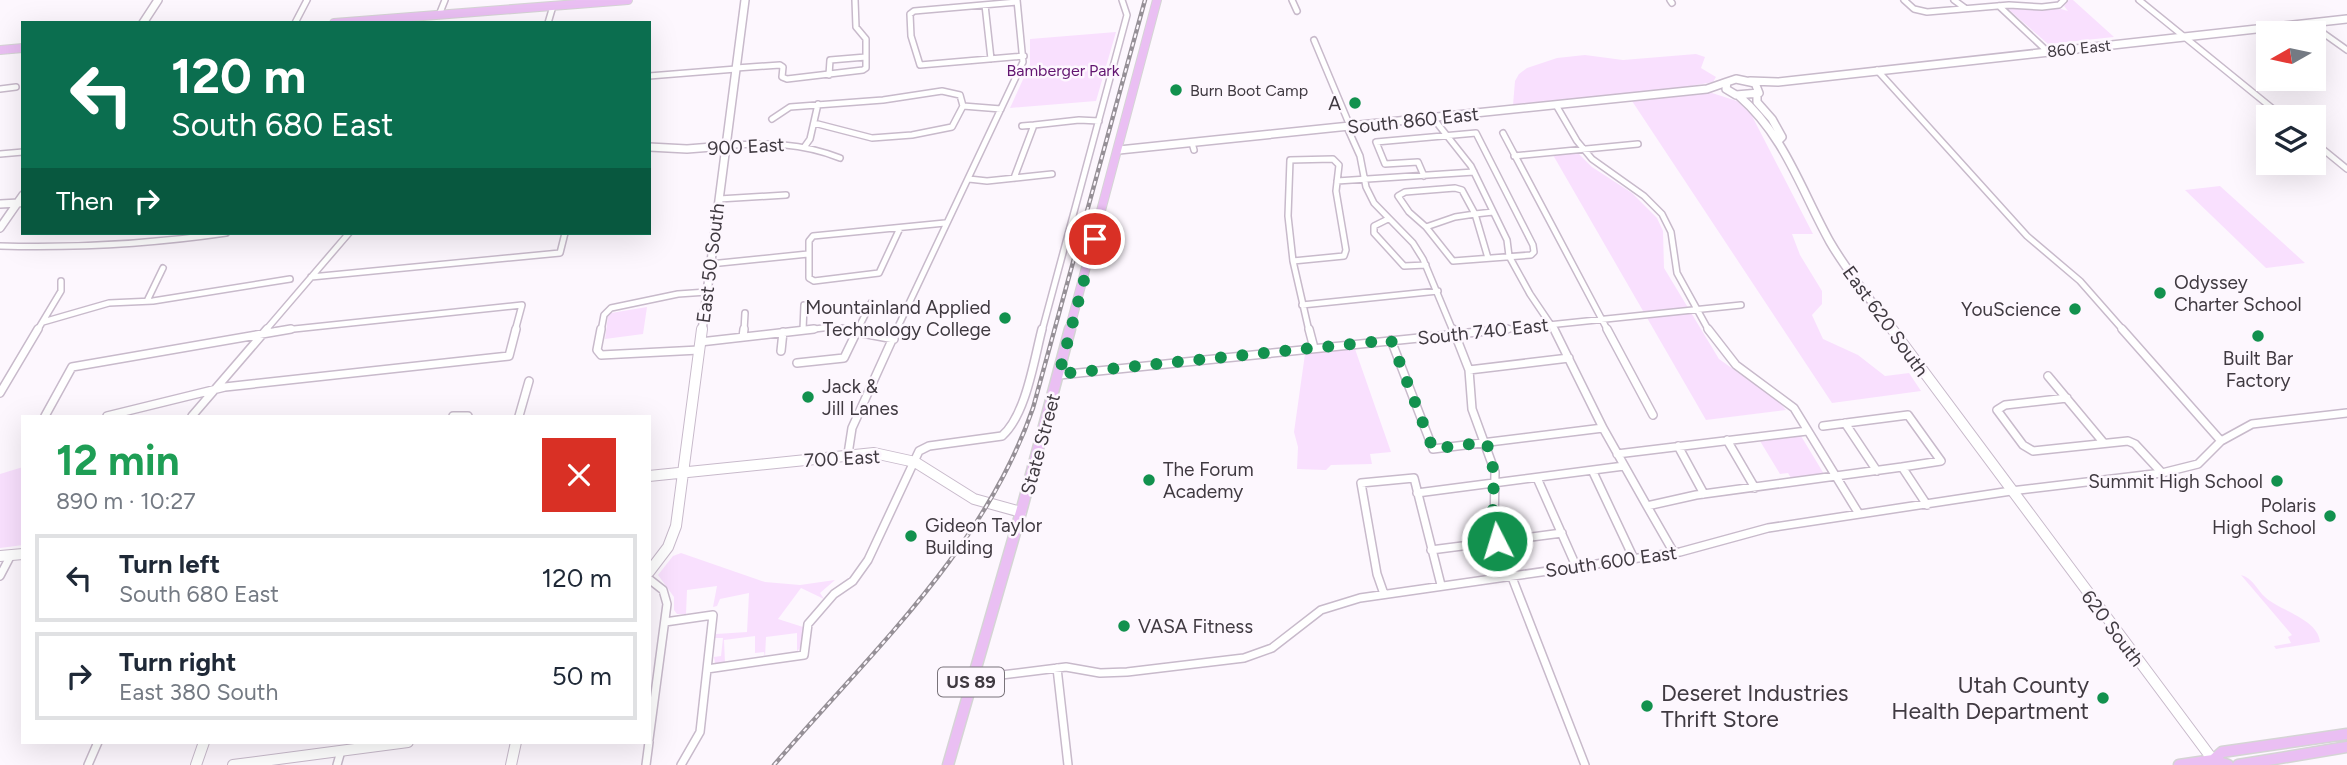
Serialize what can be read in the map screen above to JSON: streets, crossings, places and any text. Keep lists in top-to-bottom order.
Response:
{
  "streets": {
    "main road": ["State Street", "US 89"],
    "street": [
      "860 East",
      "South 860 East",
      "900 East",
      "East 50 South",
      "East 620 South",
      "South 740 East",
      "700 East",
      "South 600 East",
      "620 South"
    ]
  },
  "crossings": [
    ["South 860 East", "East 620 South"],
    ["South 860 East", "State Street"],
    ["900 East", "East 50 South"],
    ["East 50 South", "700 East"],
    ["East 620 South", "South 600 East"],
    ["East 620 South", "620 South"],
    ["South 740 East", "State Street"],
    ["State Street", "700 East"],
    ["State Street", "South 600 East"],
    ["South 600 East", "620 South"]
  ],
  "parks": ["Bamberger Park"],
  "places": [
    "Burn Boot Camp",
    "A",
    "Odyssey Charter School",
    "YouScience",
    "Mountainland Applied Technology College",
    "Built Bar Factory",
    "Jack & Jill Lanes",
    "The Forum Academy",
    "Summit High School",
    "Polaris High School",
    "Gideon Taylor Building",
    "VASA Fitness",
    "Utah County Health Department",
    "Deseret Industries Thrift Store"
  ],
  "north": "left",
  "page": {
    "turn": ["120 m", "South 680 East"],
    "then": "Then",
    "heading": ["12 min", "890 m · 10:27"],
    "list": [
      {
        "name": "Turn left",
        "note": "South 680 East",
        "value": "120 m"
      },
      {
        "name": "Turn right",
        "note": "East 380 South",
        "value": "50 m"
      }
    ]
  }
}
